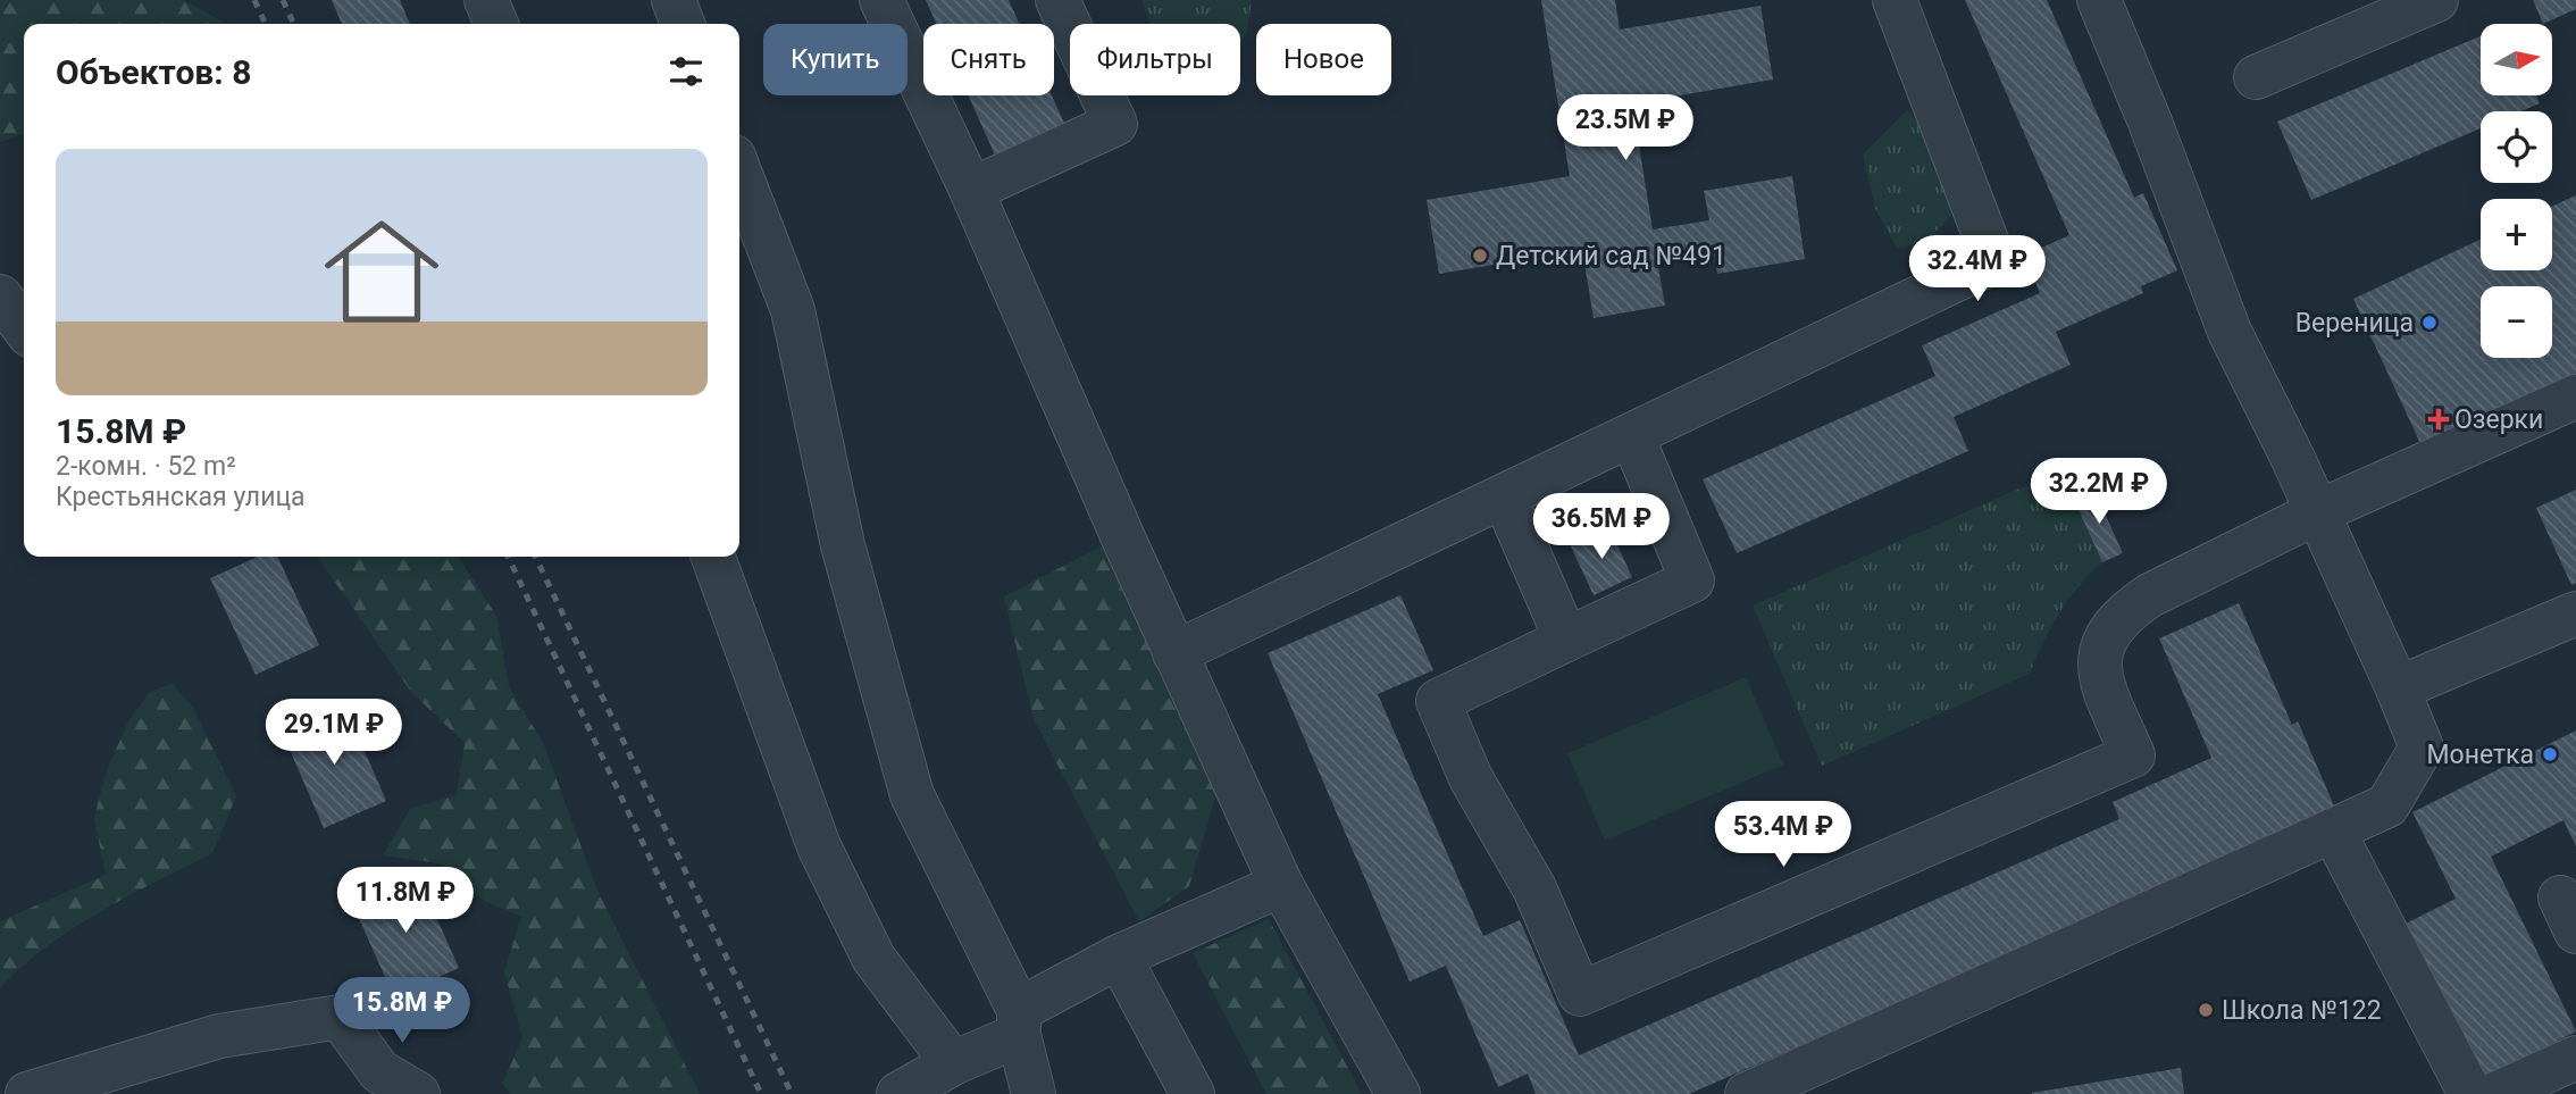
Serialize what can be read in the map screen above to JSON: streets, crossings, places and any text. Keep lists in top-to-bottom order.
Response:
{
  "places": {
    "other": [
      "Детский сад №491",
      "Вереница",
      "Монетка",
      "Школа №122"
    ],
    "health": ["Озерки"]
  },
  "north": "right",
  "page": {
    "map_buttons": ["+", "−"],
    "chip": [
      "Купить",
      "Снять",
      "Фильтры",
      "Новое"
    ],
    "heading": "Объектов: 8",
    "price": [
      "23.5M ₽",
      "32.4M ₽",
      "32.2M ₽",
      "36.5M ₽",
      "29.1M ₽",
      "53.4M ₽",
      "11.8M ₽",
      "15.8M ₽"
    ],
    "list": [
      {
        "name": "15.8M ₽",
        "note": "2-комн. · 52 m² · Крестьянская улица"
      }
    ]
  }
}
